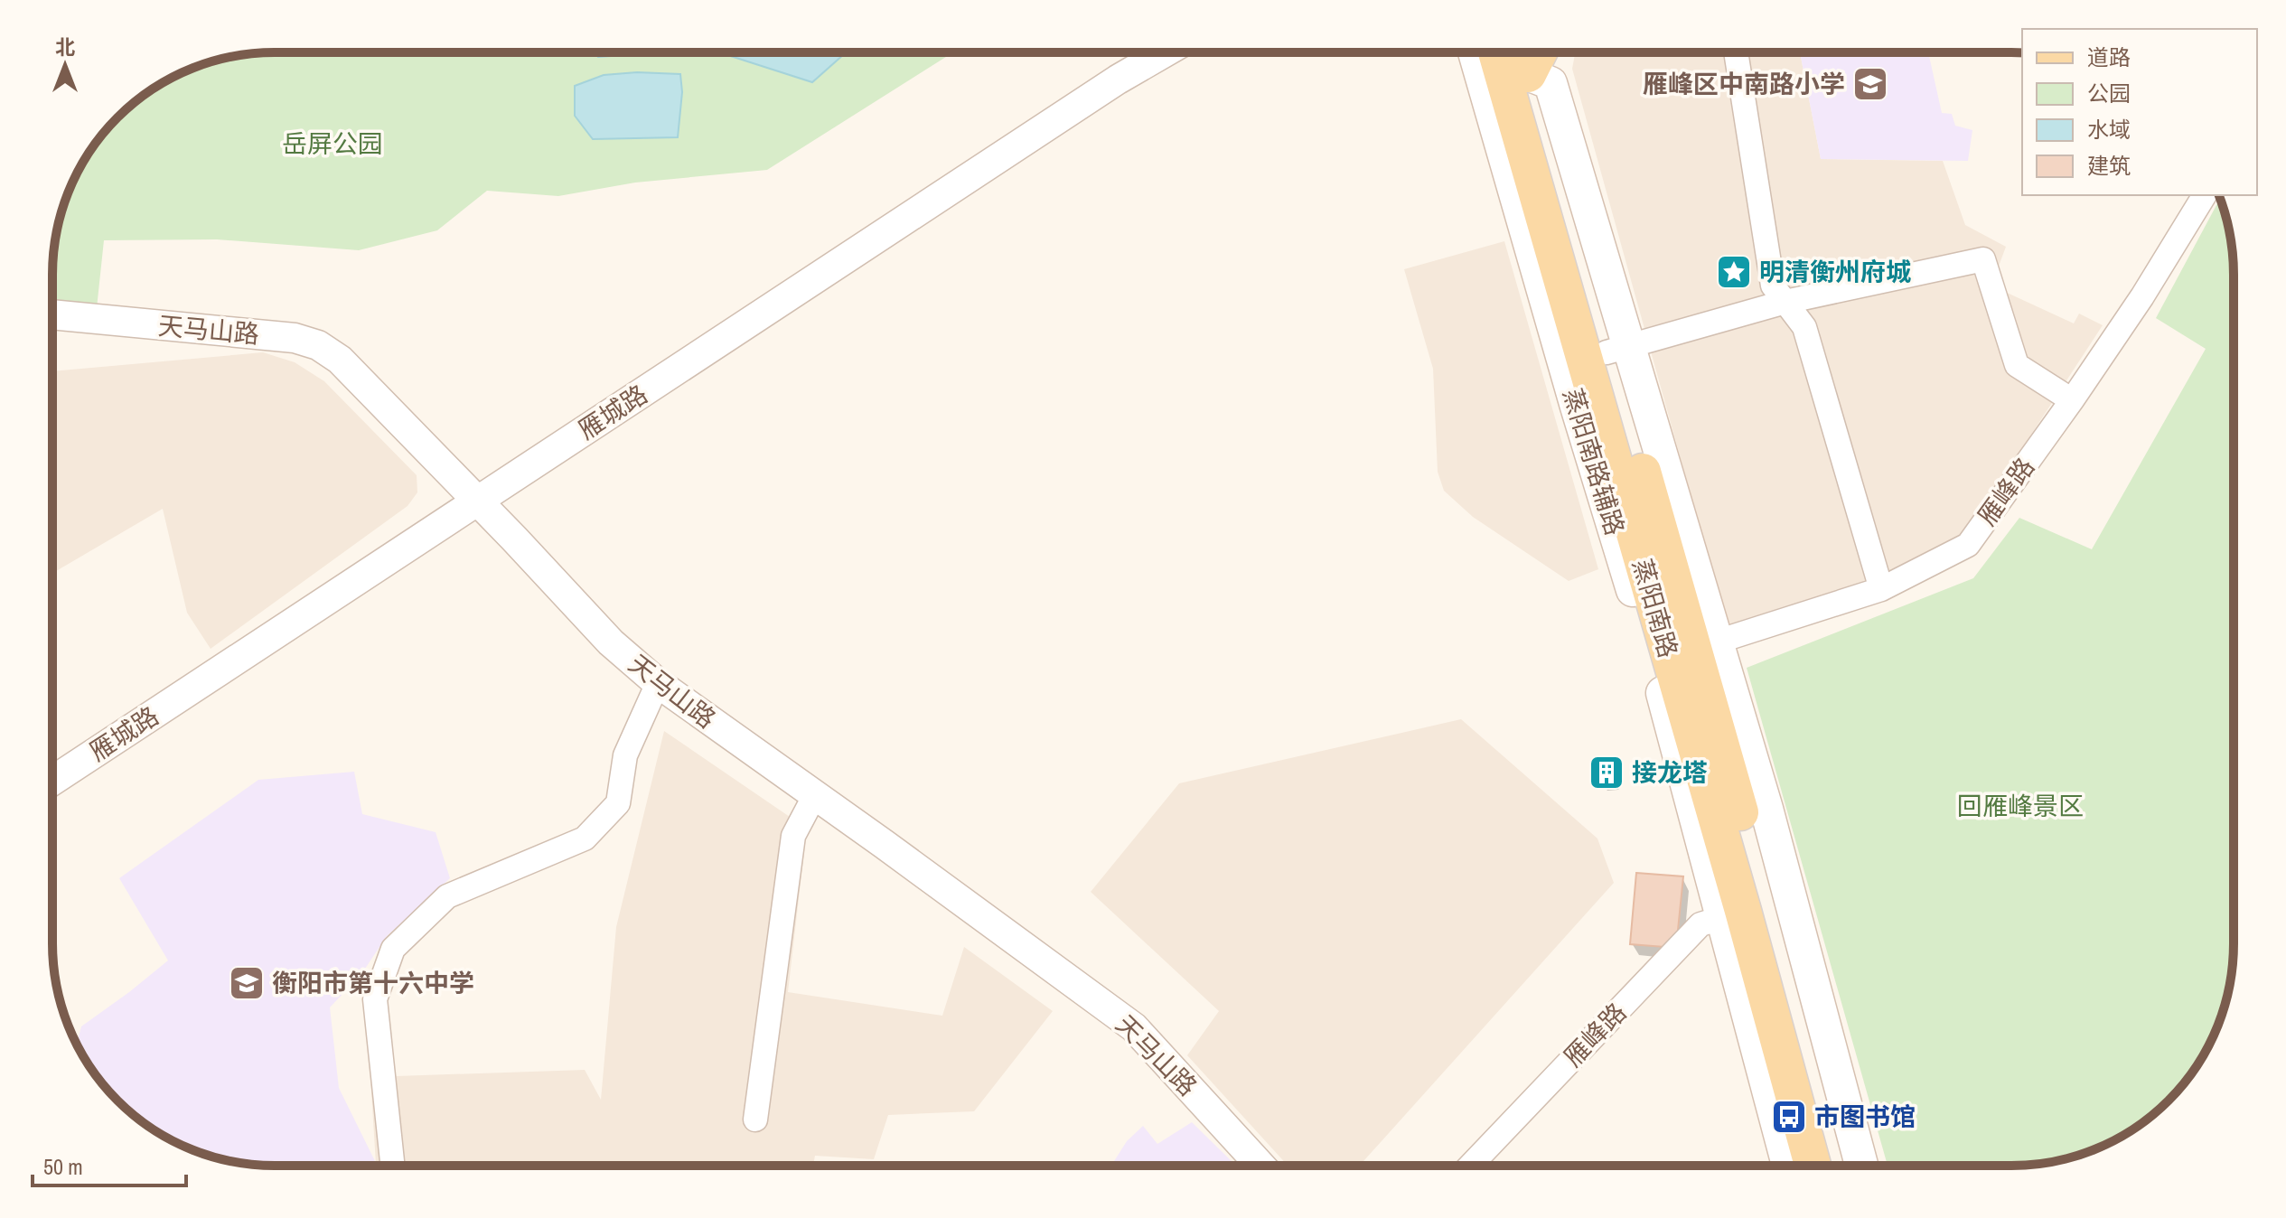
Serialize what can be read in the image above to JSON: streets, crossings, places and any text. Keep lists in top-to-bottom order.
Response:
{
  "streets": {
    "main road": ["蒸阳南路辅路", "蒸阳南路"],
    "street": ["天马山路", "雁城路", "雁峰路"]
  },
  "crossings": [
    ["天马山路", "雁城路"],
    ["蒸阳南路辅路", "雁峰路"],
    ["蒸阳南路辅路", "蒸阳南路"],
    ["雁峰路", "蒸阳南路"]
  ],
  "parks": ["岳屏公园", "回雁峰景区"],
  "places": {
    "school or university": ["雁峰区中南路小学", "衡阳市第十六中学"],
    "place": ["明清衡州府城"],
    "building": ["接龙塔"],
    "bus stop": ["市图书馆"]
  },
  "legend": [
    "道路",
    "公园",
    "水域",
    "建筑"
  ],
  "scale_bar": "50 m",
  "north": "top"
}
